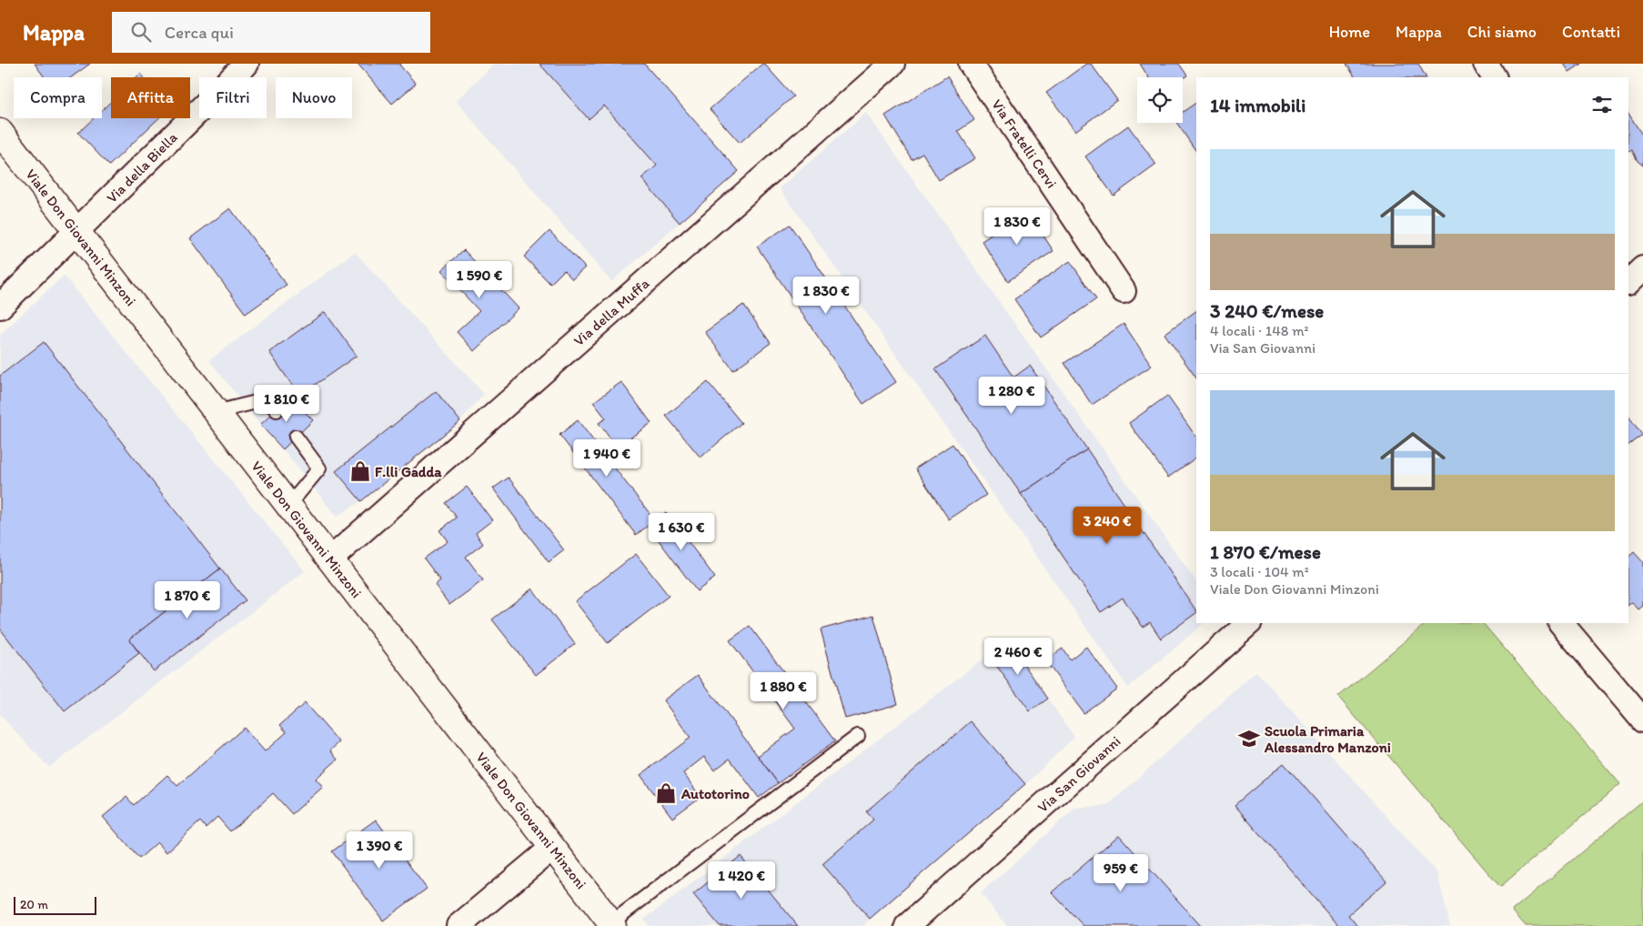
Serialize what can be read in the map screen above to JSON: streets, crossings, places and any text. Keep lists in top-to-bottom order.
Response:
{
  "streets": {
    "street": [
      "Via Fratelli Cervi",
      "Via della Biella",
      "Viale Don Giovanni Minzoni",
      "Via della Muffa",
      "Via San Giovanni"
    ]
  },
  "crossings": [
    ["Via della Biella", "Viale Don Giovanni Minzoni"],
    ["Viale Don Giovanni Minzoni", "Via della Muffa"]
  ],
  "places": {
    "shop": ["F.lli Gadda", "Autotorino"],
    "school or university": ["Scuola Primaria Alessandro Manzoni"]
  },
  "scale_bar": "20 m",
  "page": {
    "header": "Mappa",
    "search": "Cerca qui",
    "nav": [
      "Home",
      "Mappa",
      "Chi siamo",
      "Contatti"
    ],
    "chip": [
      "Compra",
      "Affitta",
      "Filtri",
      "Nuovo"
    ],
    "heading": "14 immobili",
    "list": [
      {
        "name": "3 240 €/mese",
        "note": "4 locali · 148 m² · Via San Giovanni"
      },
      {
        "name": "1 870 €/mese",
        "note": "3 locali · 104 m² · Viale Don Giovanni Minzoni"
      }
    ],
    "price": [
      "1 830 €",
      "1 590 €",
      "1 830 €",
      "1 280 €",
      "1 810 €",
      "1 940 €",
      "3 240 €",
      "1 630 €",
      "1 870 €",
      "2 460 €",
      "1 880 €",
      "1 390 €",
      "959 €",
      "1 420 €"
    ],
    "scale": "20 m"
  }
}
